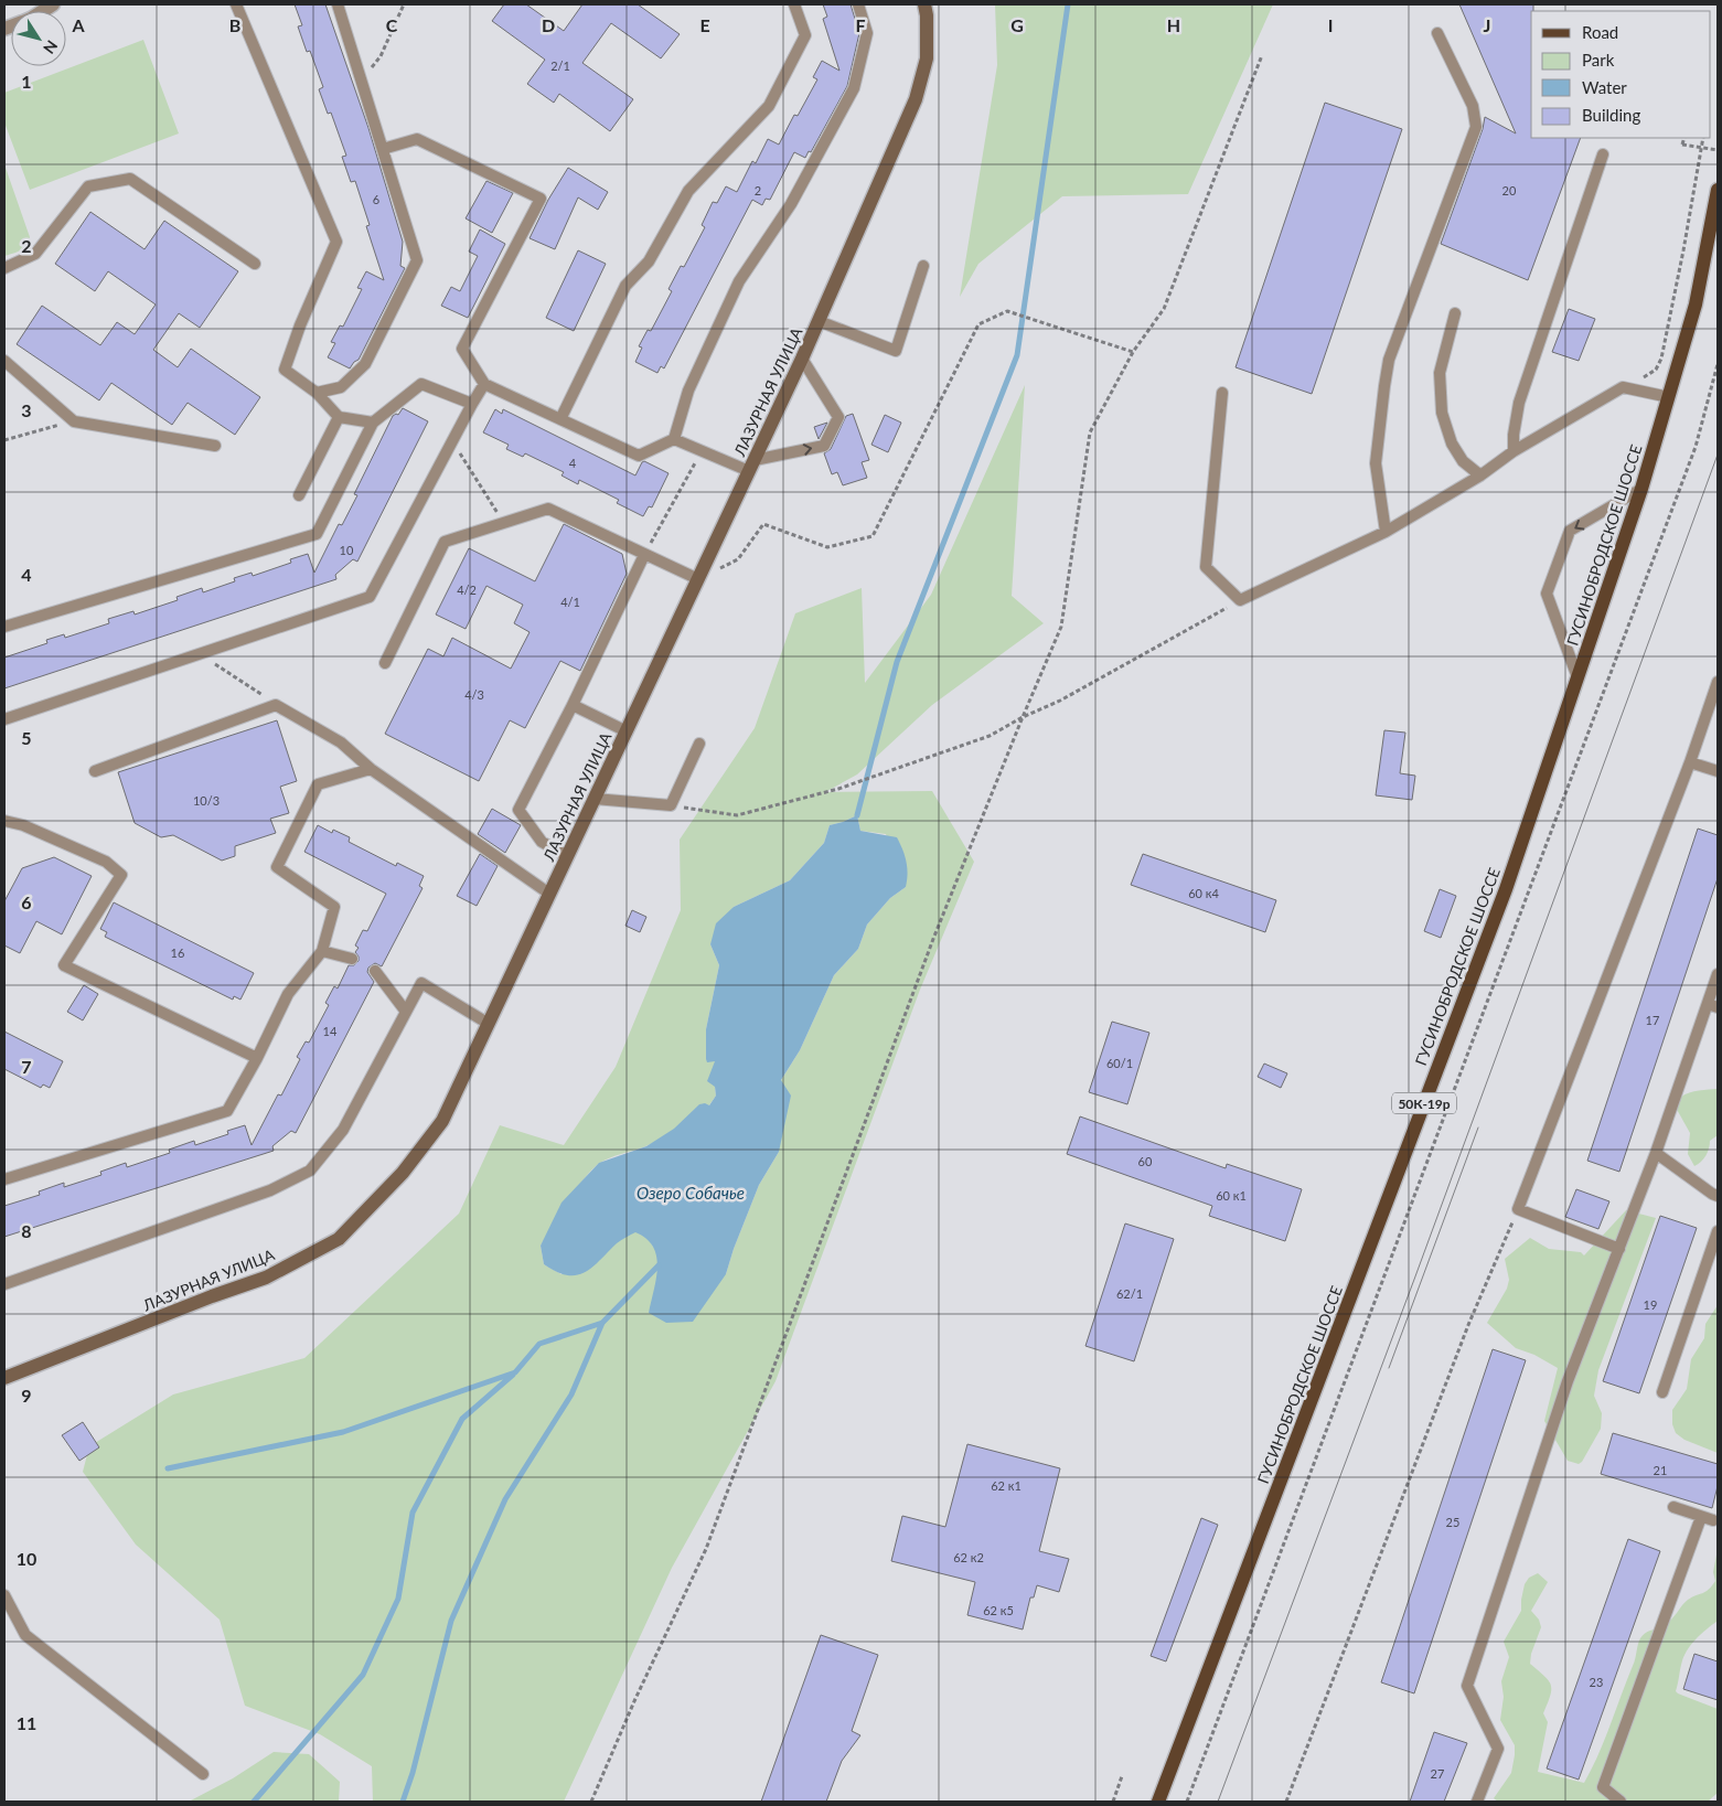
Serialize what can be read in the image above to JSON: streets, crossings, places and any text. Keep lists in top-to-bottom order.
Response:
{
  "streets": {
    "main road": ["ГУСИНОБРОДСКОЕ ШОССЕ", "50К-19р"],
    "street": ["ЛАЗУРНАЯ УЛИЦА"]
  },
  "water": ["Озеро Собачье"],
  "house_numbers": [
    "2/1",
    "2",
    "20",
    "6",
    "4",
    "10",
    "4/2",
    "4/1",
    "4/3",
    "10/3",
    "60 к4",
    "16",
    "17",
    "14",
    "60/1",
    "60",
    "60 к1",
    "62/1",
    "19",
    "21",
    "62 к1",
    "25",
    "62 к2",
    "62 к5",
    "23",
    "27"
  ],
  "legend": [
    "Road",
    "Park",
    "Water",
    "Building"
  ],
  "north": "bottom right",
  "grid": {
    "columns": [
      "A",
      "B",
      "C",
      "D",
      "E",
      "F",
      "G",
      "H",
      "I",
      "J"
    ],
    "rows": [
      "1",
      "2",
      "3",
      "4",
      "5",
      "6",
      "7",
      "8",
      "9",
      "10",
      "11"
    ]
  }
}
